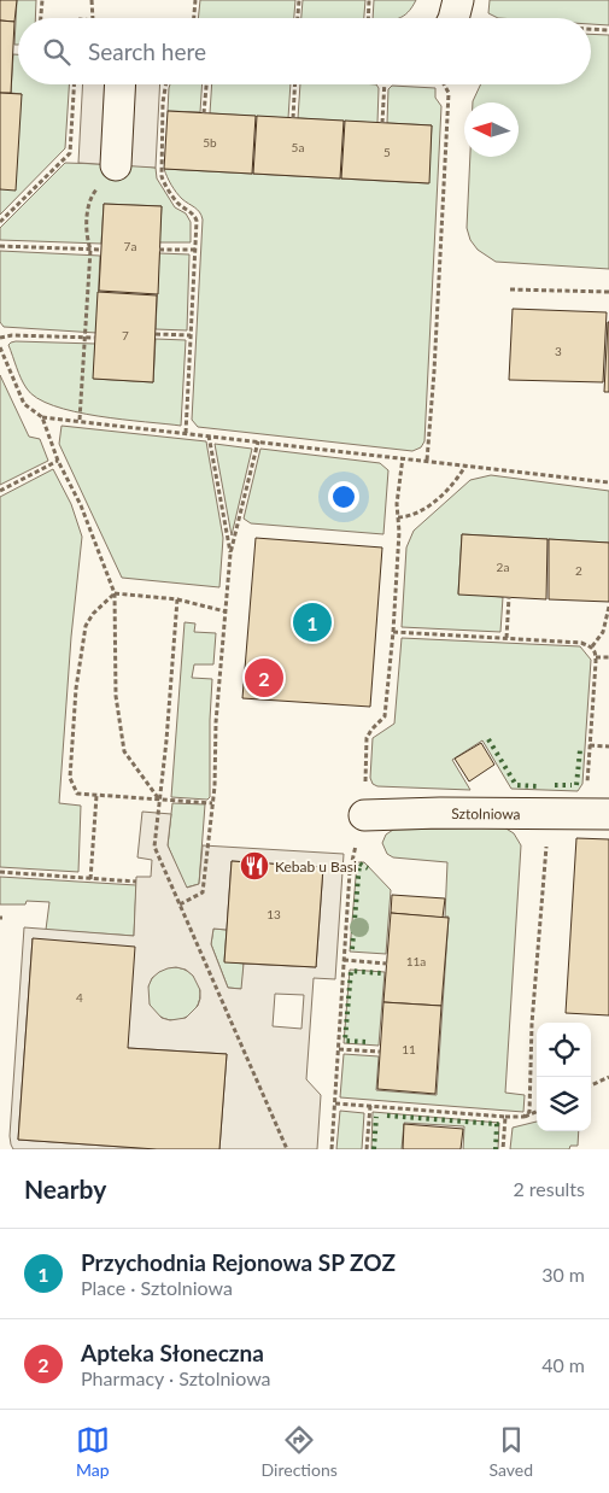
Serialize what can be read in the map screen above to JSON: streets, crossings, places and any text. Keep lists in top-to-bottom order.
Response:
{
  "streets": {
    "street": ["Sztolniowa"]
  },
  "places": {
    "restaurant": ["Kebab u Basi"]
  },
  "house_numbers": [
    "5b",
    "5a",
    "5",
    "7a",
    "7",
    "3",
    "2a",
    "2",
    "13",
    "11a",
    "4",
    "11"
  ],
  "north": "left",
  "page": {
    "search": "Search here",
    "pins": ["1", "2"],
    "heading": ["Nearby", "2 results"],
    "list": [
      {
        "mark": "1",
        "name": "Przychodnia Rejonowa SP ZOZ",
        "note": "Place · Sztolniowa",
        "value": "30 m"
      },
      {
        "mark": "2",
        "name": "Apteka Słoneczna",
        "note": "Pharmacy · Sztolniowa",
        "value": "40 m"
      }
    ],
    "nav": ["Map", "Directions", "Saved"]
  }
}
